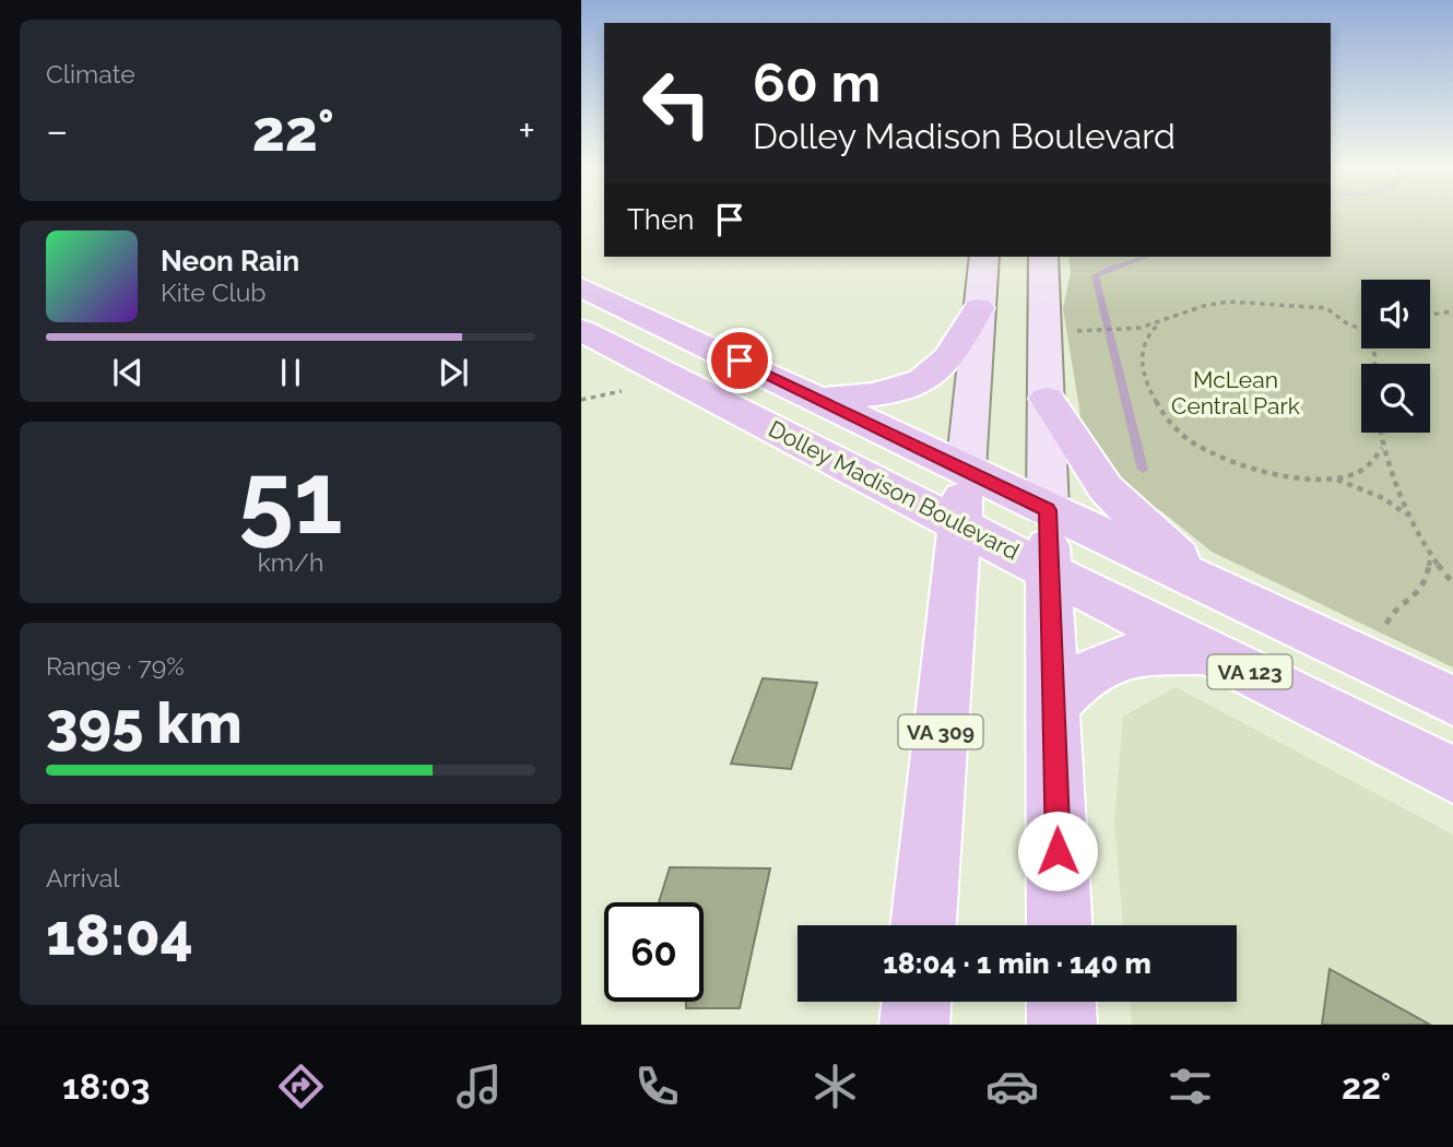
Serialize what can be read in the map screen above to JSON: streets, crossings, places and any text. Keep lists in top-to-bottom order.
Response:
{
  "streets": {
    "main road": ["Dolley Madison Boulevard", "VA 123", "VA 309"]
  },
  "crossings": [
    ["Dolley Madison Boulevard", "VA 309"]
  ],
  "parks": ["McLean Central Park"],
  "page": {
    "tile": [
      "Climate",
      ["51", "km/h"],
      ["Range · 79%", "395 km"],
      ["Arrival", "18:04"]
    ],
    "turn": ["60 m", "Dolley Madison Boulevard"],
    "heat": ["−", "22°", "+"],
    "then": "Then",
    "song": ["Neon Rain", "Kite Club"],
    "limit": "60",
    "trip": "18:04 · 1 min · 140 m",
    "tabs": ["18:03", "22°"]
  }
}
